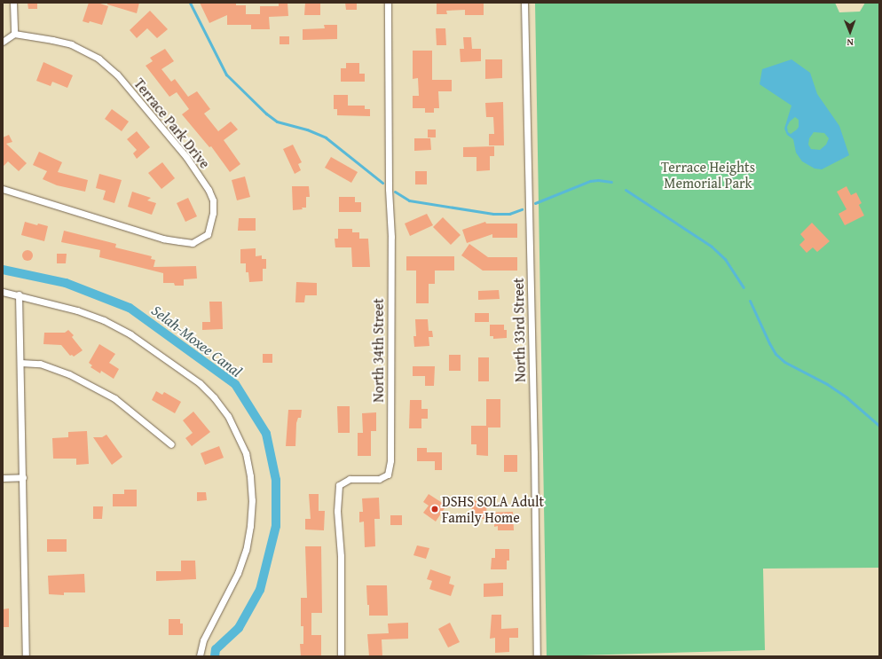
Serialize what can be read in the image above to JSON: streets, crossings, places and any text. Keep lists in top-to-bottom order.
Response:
{
  "streets": {
    "street": ["Terrace Park Drive", "North 33rd Street", "North 34th Street"]
  },
  "water": ["Selah-Moxee Canal"],
  "parks": ["Terrace Heights Memorial Park"],
  "places": ["DSHS SOLA Adult Family Home"],
  "north": "bottom"
}
